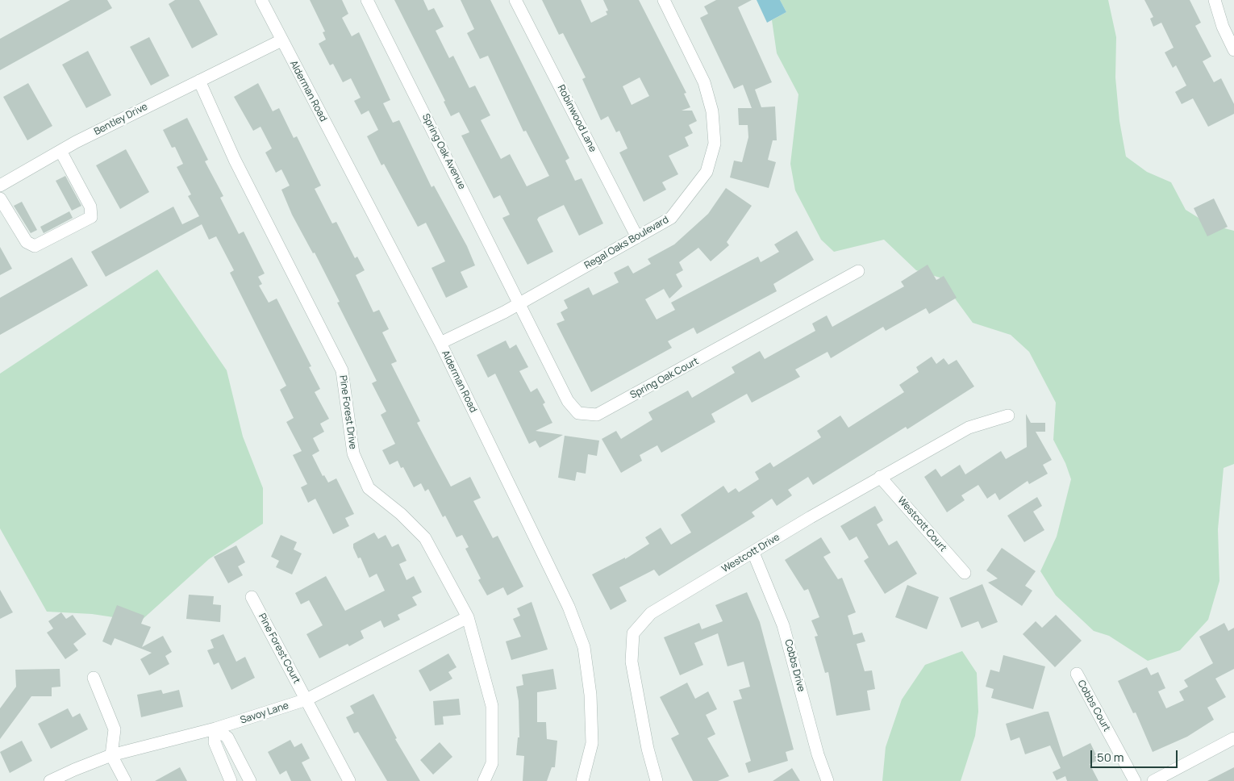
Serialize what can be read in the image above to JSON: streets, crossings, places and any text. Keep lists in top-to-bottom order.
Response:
{
  "streets": {
    "street": [
      "Alderman Road",
      "Robinwood Lane",
      "Bentley Drive",
      "Spring Oak Avenue",
      "Regal Oaks Boulevard",
      "Spring Oak Court",
      "Pine Forest Drive",
      "Westcott Court",
      "Westcott Drive",
      "Pine Forest Court",
      "Cobbs Drive",
      "Cobbs Court",
      "Savoy Lane"
    ]
  },
  "crossings": [
    ["Alderman Road", "Bentley Drive"],
    ["Alderman Road", "Regal Oaks Boulevard"],
    ["Robinwood Lane", "Regal Oaks Boulevard"],
    ["Bentley Drive", "Pine Forest Drive"],
    ["Spring Oak Avenue", "Regal Oaks Boulevard"],
    ["Spring Oak Avenue", "Spring Oak Court"],
    ["Regal Oaks Boulevard", "Spring Oak Court"],
    ["Pine Forest Drive", "Savoy Lane"],
    ["Westcott Court", "Westcott Drive"],
    ["Westcott Drive", "Cobbs Drive"],
    ["Pine Forest Court", "Savoy Lane"]
  ],
  "scale_bar": "50 m"
}
